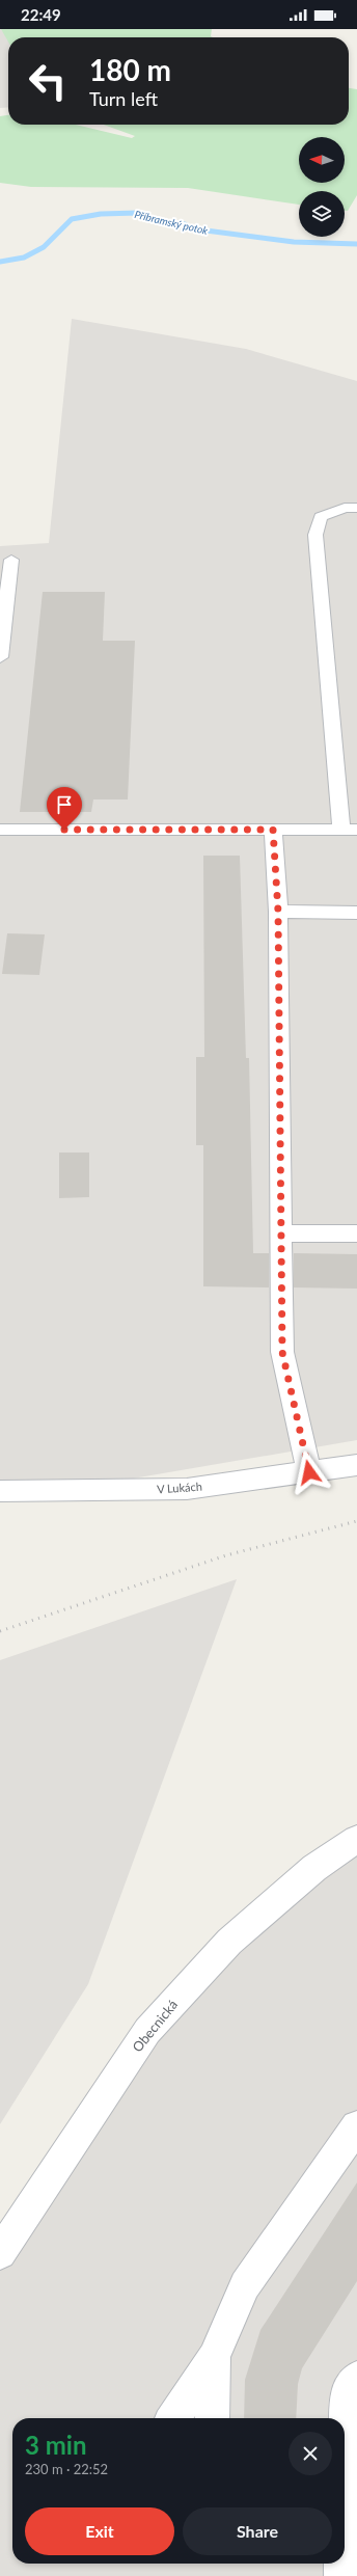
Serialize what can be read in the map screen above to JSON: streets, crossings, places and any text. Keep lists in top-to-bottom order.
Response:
{
  "streets": {
    "street": ["V Lukách", "Obecnická"]
  },
  "water": ["Příbramský potok"],
  "north": "left",
  "page": {
    "status": "22:49",
    "turn": ["180 m", "Turn left"],
    "heading": ["3 min", "230 m · 22:52"],
    "buttons": ["Exit", "Share"]
  }
}
